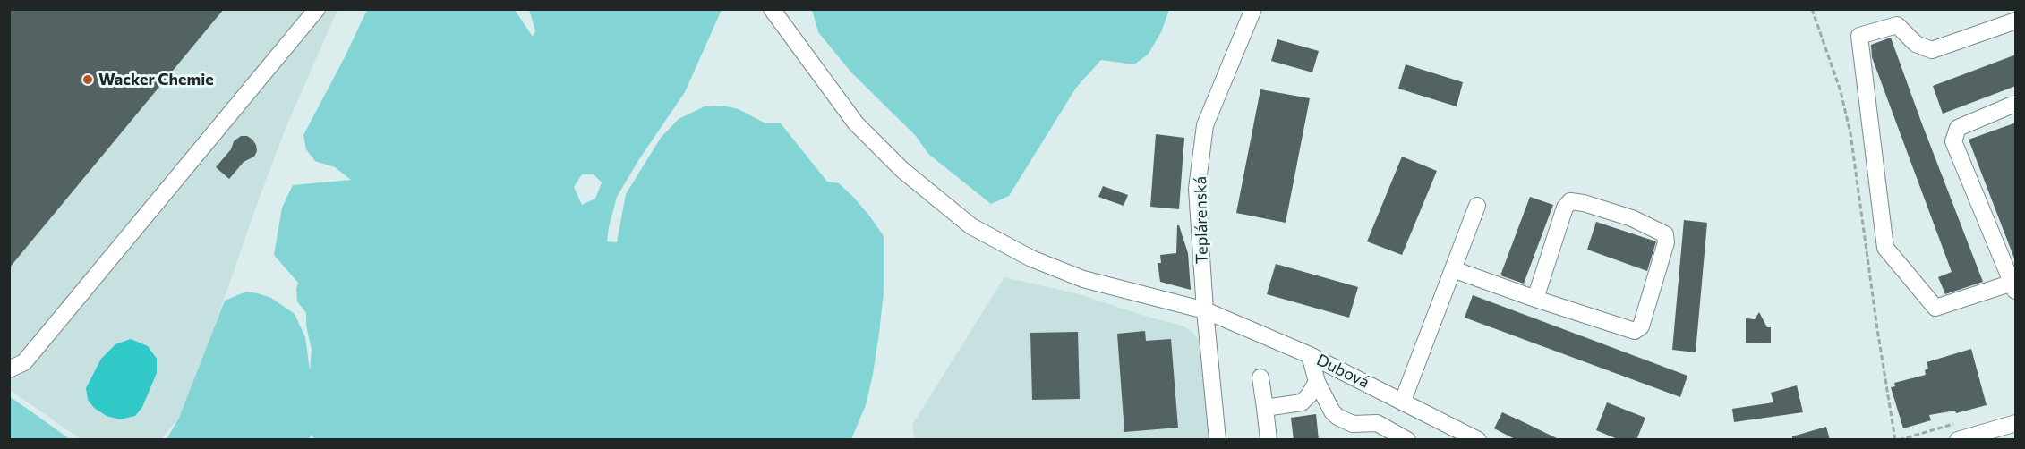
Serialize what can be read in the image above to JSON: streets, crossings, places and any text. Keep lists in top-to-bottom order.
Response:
{
  "streets": {
    "street": ["Teplárenská", "Dubová"]
  },
  "crossings": [
    ["Teplárenská", "Dubová"]
  ],
  "places": ["Wacker Chemie"]
}
